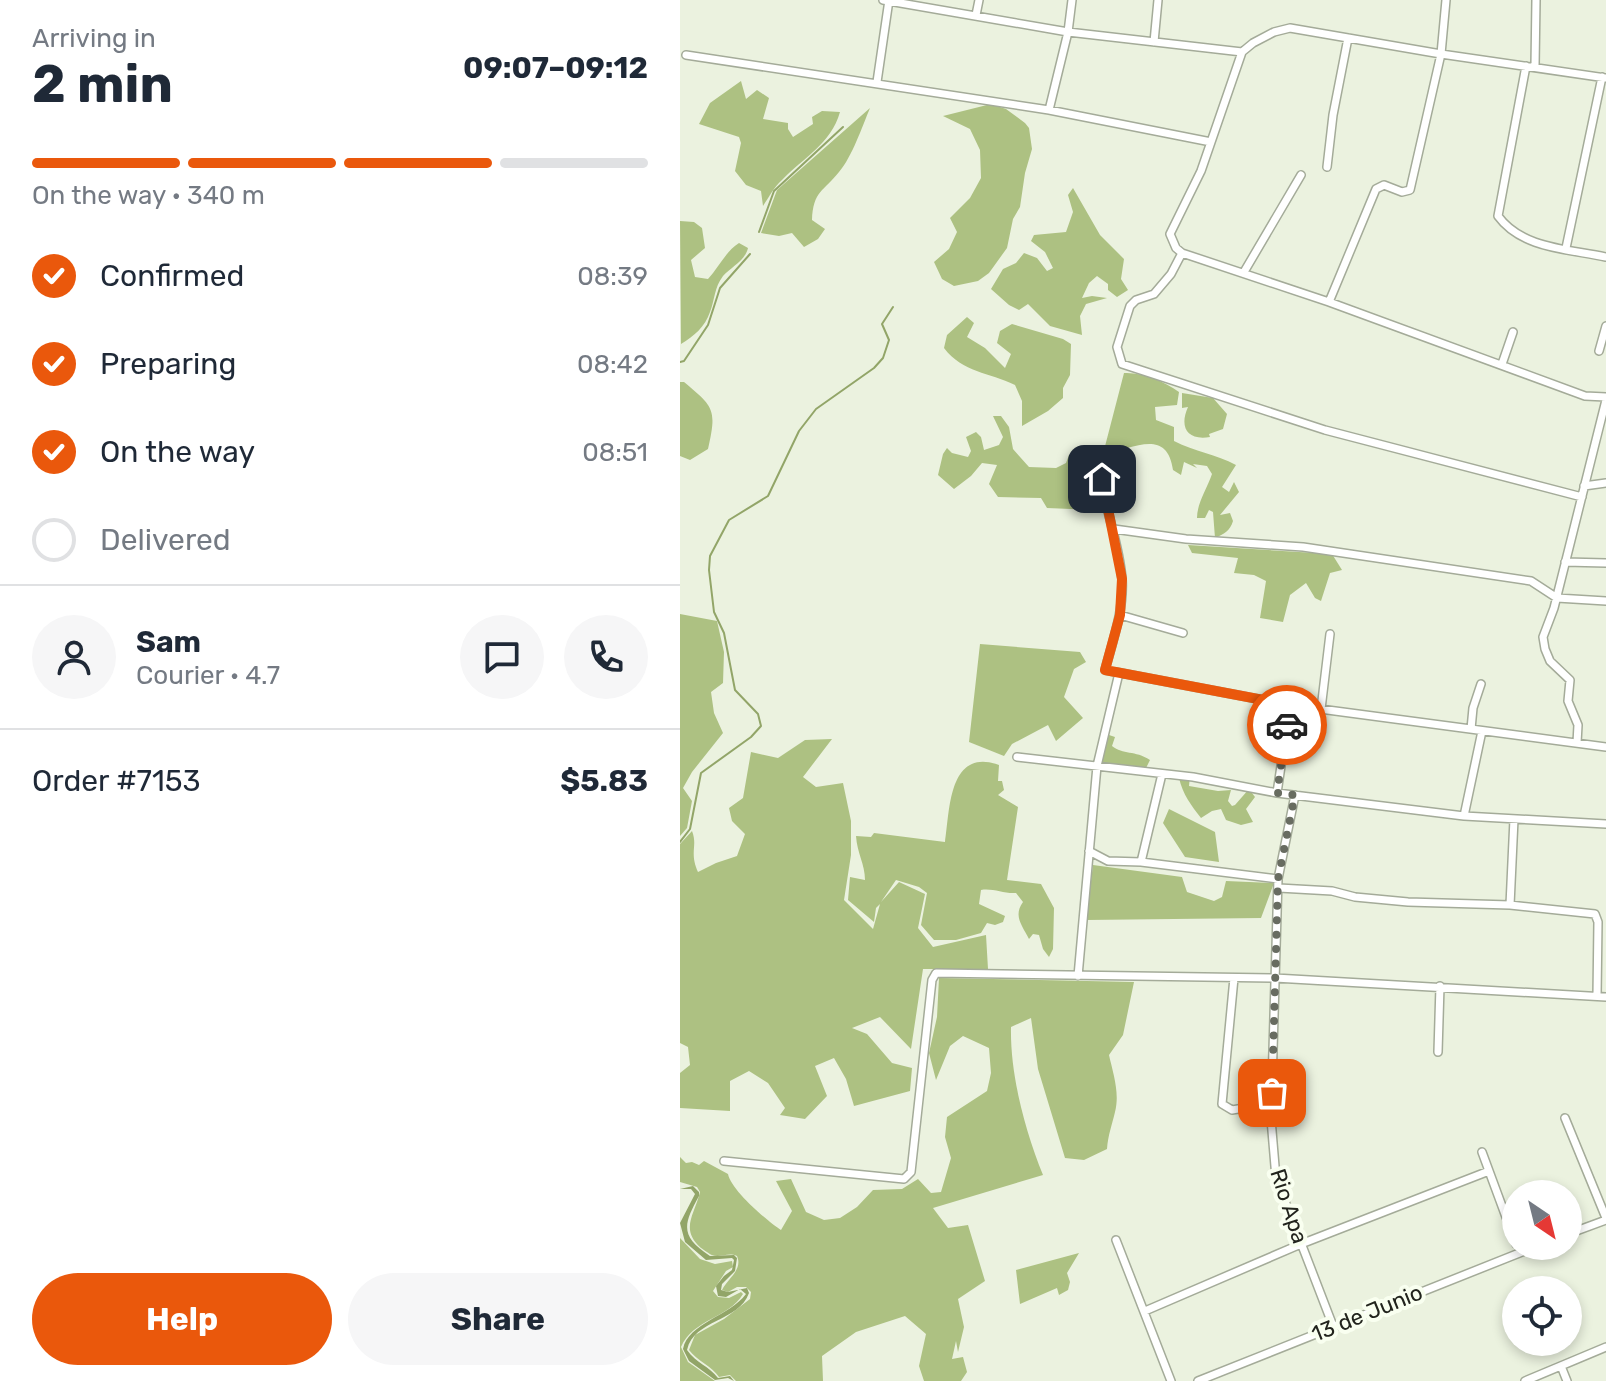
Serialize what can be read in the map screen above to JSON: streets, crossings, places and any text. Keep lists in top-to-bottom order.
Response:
{
  "streets": {
    "street": ["Rio Apa", "13 de Junio"]
  },
  "crossings": [
    ["Rio Apa", "13 de Junio"]
  ],
  "north": "bottom right",
  "page": {
    "heading": ["2 min", "Arriving in", "09:07–09:12"],
    "panel": [
      "Sam",
      "Courier · 4.7",
      "Order #7153",
      "$5.83"
    ],
    "bar": "On the way · 340 m",
    "list": [
      ["Confirmed", "08:39"],
      ["Preparing", "08:42"],
      ["On the way", "08:51"],
      "Delivered"
    ],
    "buttons": ["Help", "Share"]
  }
}
